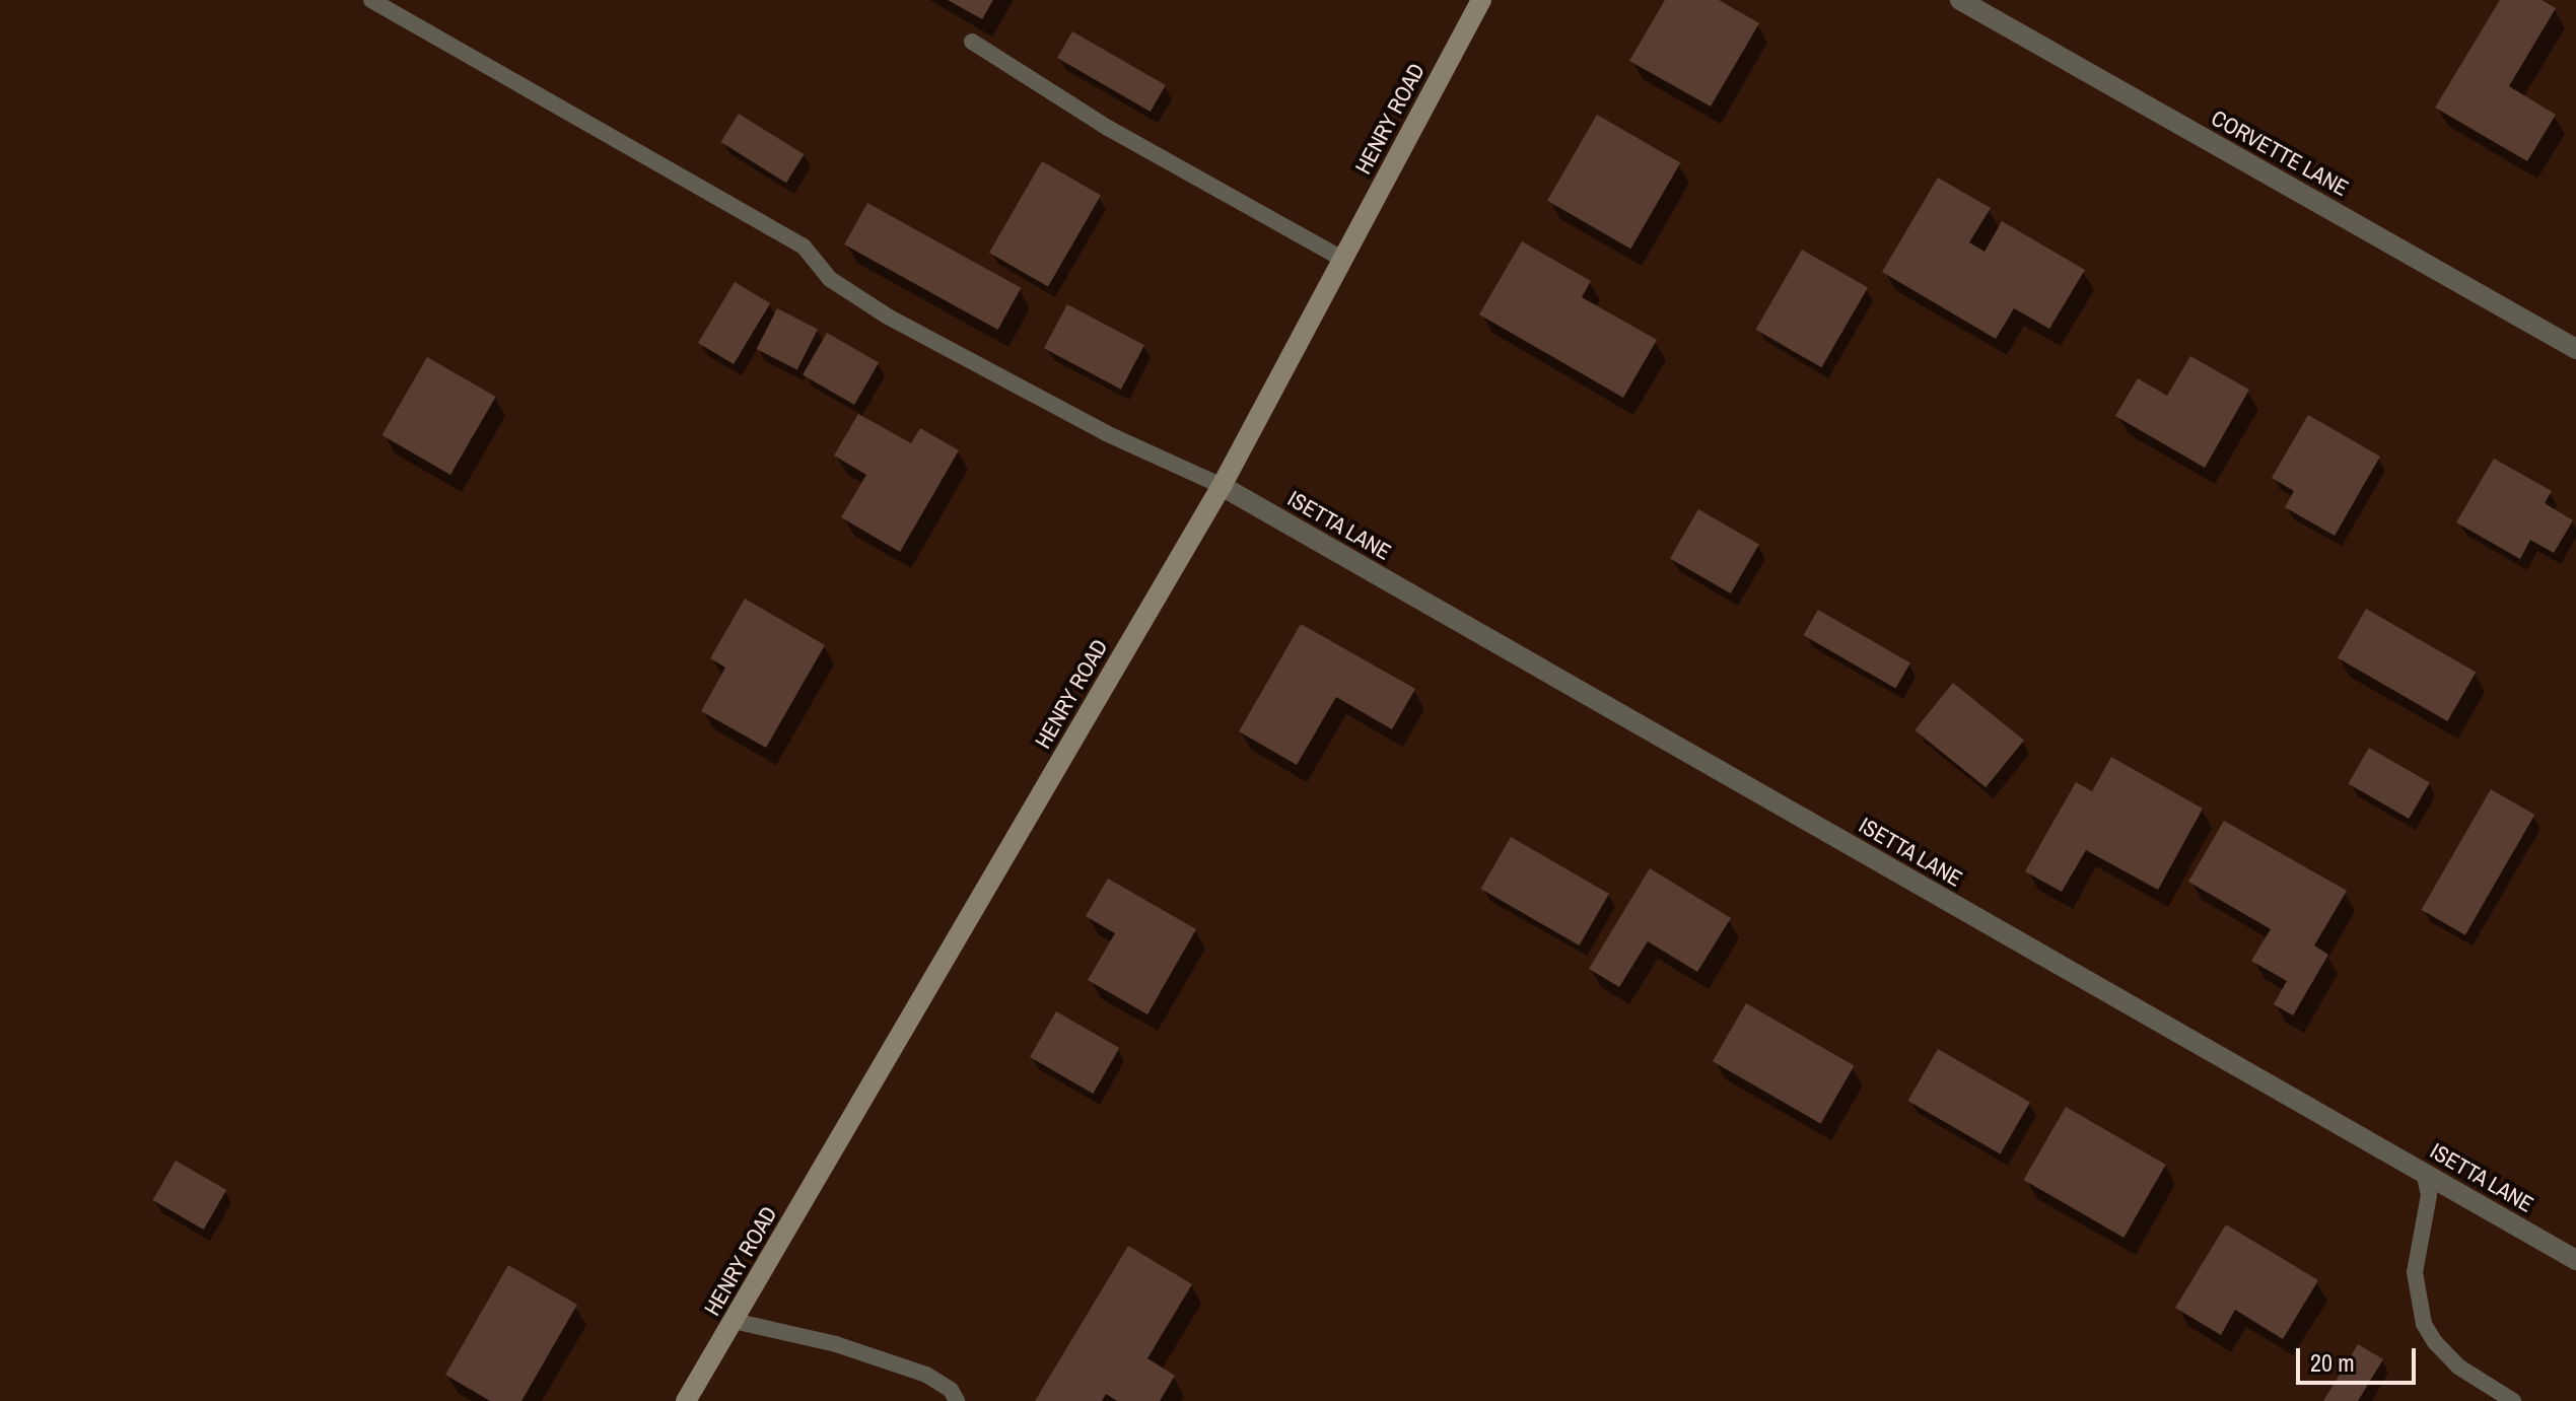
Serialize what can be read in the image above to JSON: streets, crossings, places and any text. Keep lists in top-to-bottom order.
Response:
{
  "streets": {
    "street": ["HENRY ROAD", "CORVETTE LANE", "ISETTA LANE"]
  },
  "crossings": [
    ["HENRY ROAD", "ISETTA LANE"]
  ],
  "scale_bar": "20 m"
}
